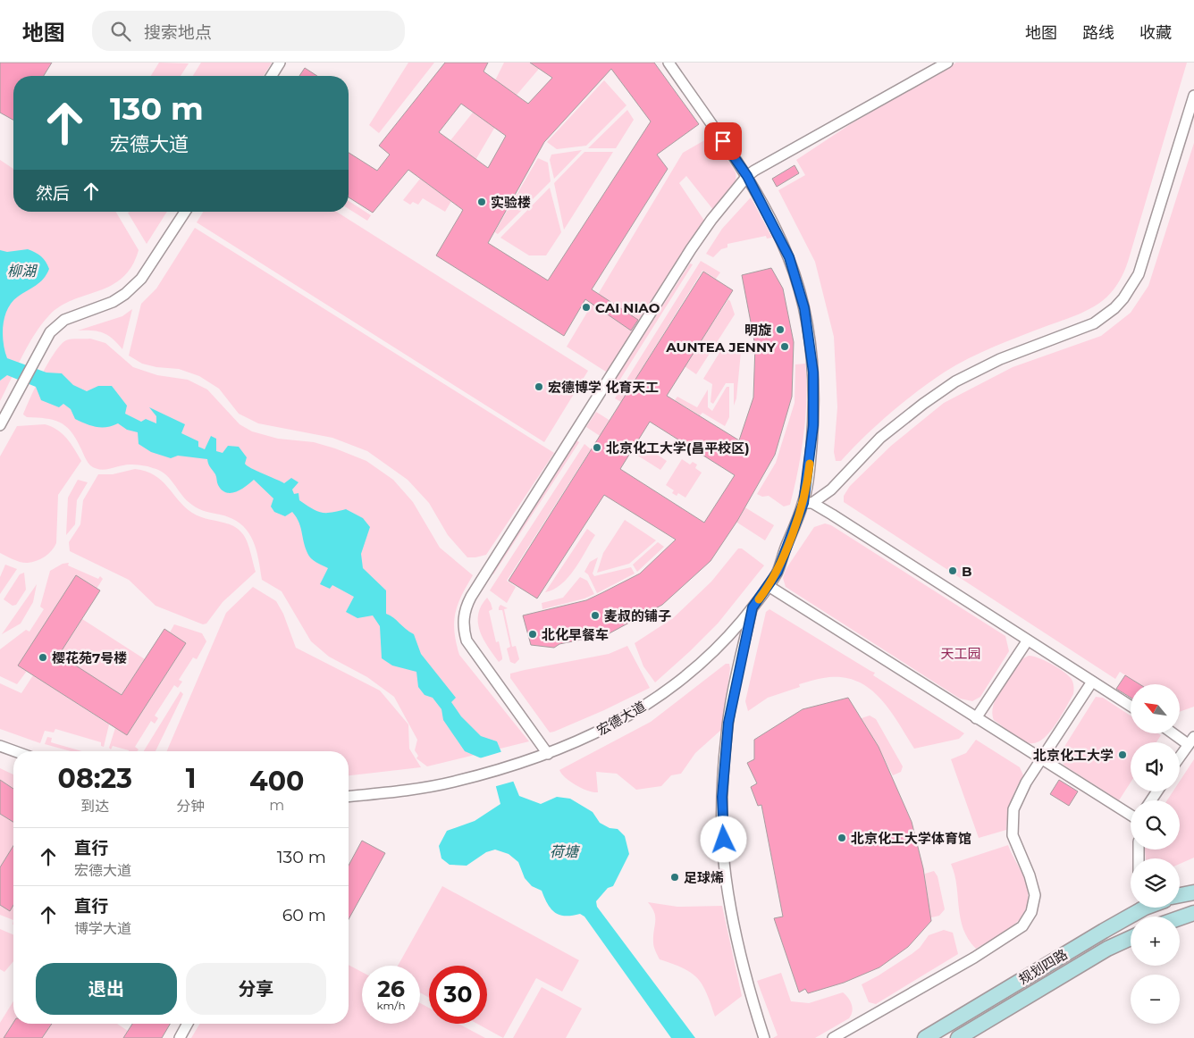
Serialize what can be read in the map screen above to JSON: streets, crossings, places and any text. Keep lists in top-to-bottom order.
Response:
{
  "streets": {
    "main road": ["规划四路"],
    "street": ["宏德大道"]
  },
  "water": ["柳湖", "荷塘"],
  "parks": ["天工园"],
  "places": [
    "实验楼",
    "CAI NIAO",
    "明旋",
    "AUNTEA JENNY",
    "宏德博学 化育天工",
    "北京化工大学(昌平校区)",
    "B",
    "麦叔的铺子",
    "北化早餐车",
    "樱花苑7号楼",
    "北京化工大学",
    "北京化工大学体育馆",
    "足球烯"
  ],
  "north": "top left",
  "page": {
    "header": "地图",
    "search": "搜索地点",
    "nav": ["地图", "路线", "收藏"],
    "turn": ["130 m", "宏德大道"],
    "then": "然后",
    "map_buttons": ["+", "−"],
    "eta": [
      "08:23",
      "到达",
      "1",
      "分钟",
      "400",
      "m"
    ],
    "list": [
      {
        "name": "直行",
        "note": "宏德大道",
        "value": "130 m"
      },
      {
        "name": "直行",
        "note": "博学大道",
        "value": "60 m"
      }
    ],
    "buttons": ["退出", "分享"],
    "speed": "26 km/h",
    "limit": "30"
  }
}
